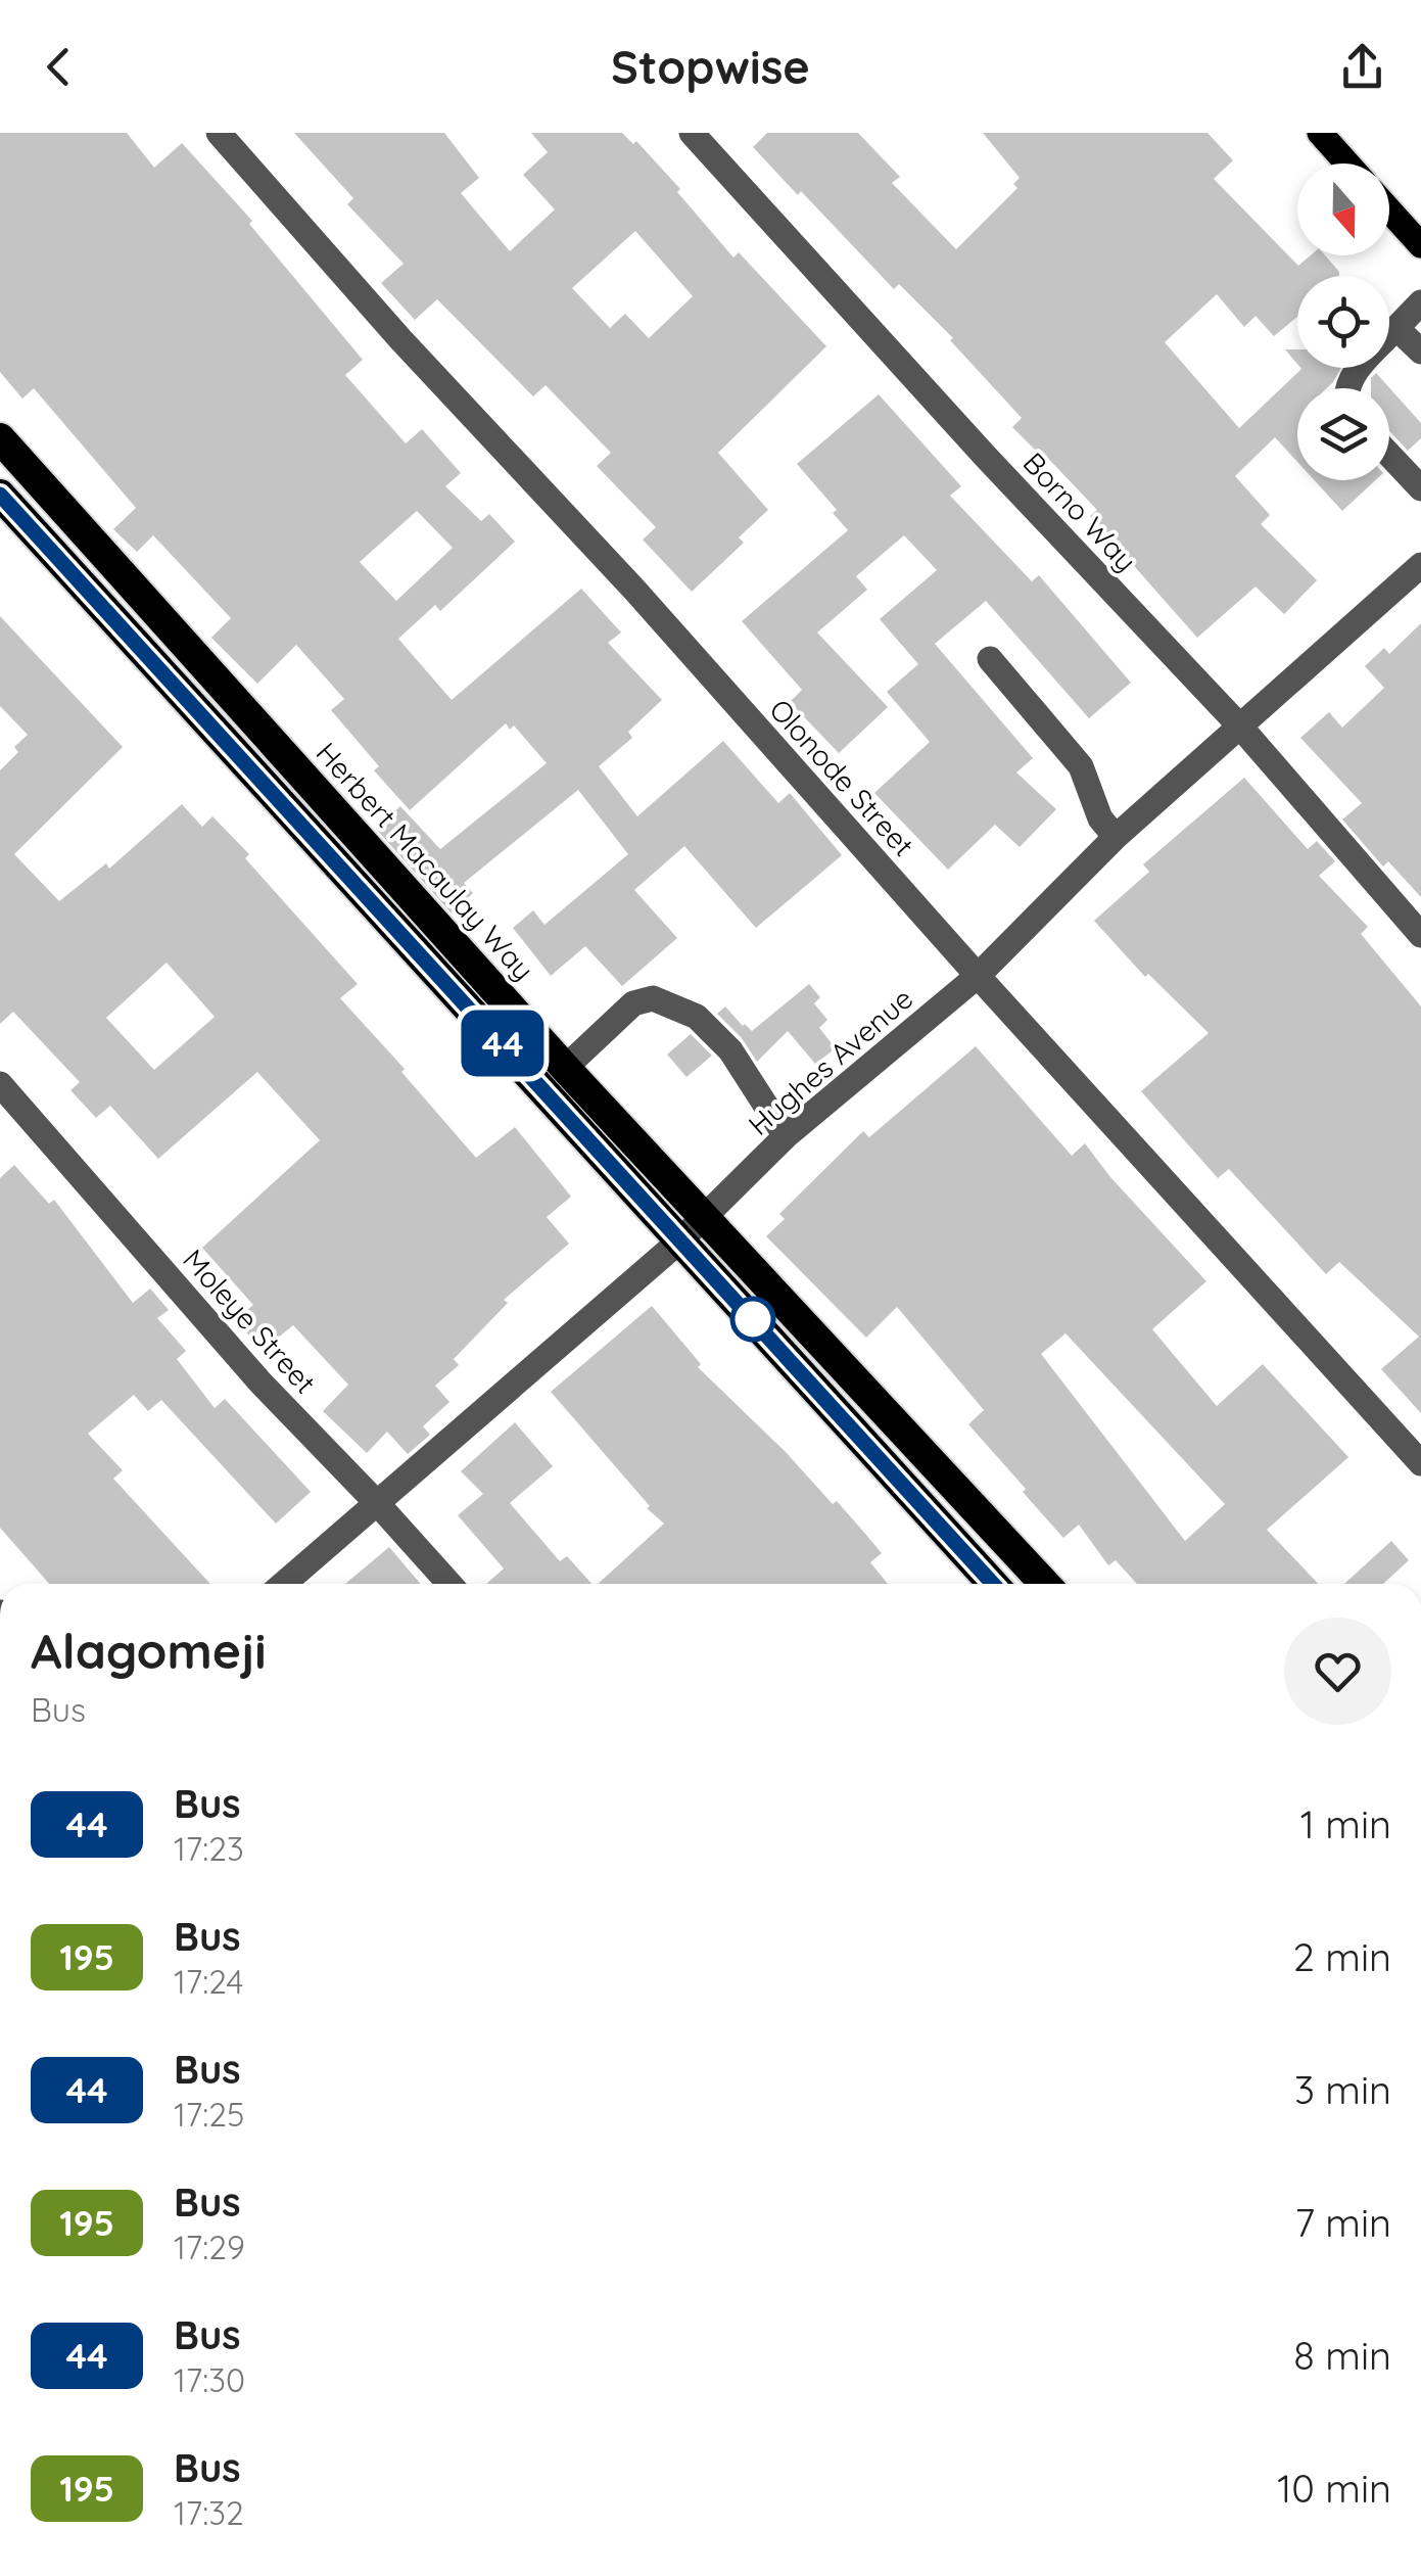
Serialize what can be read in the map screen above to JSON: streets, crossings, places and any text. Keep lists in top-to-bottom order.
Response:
{
  "streets": {
    "highway": ["Herbert Macaulay Way"],
    "street": [
      "Borno Way",
      "Olonode Street",
      "Hughes Avenue",
      "Moleye Street"
    ]
  },
  "crossings": [
    ["Borno Way", "Hughes Avenue"],
    ["Olonode Street", "Hughes Avenue"],
    ["Herbert Macaulay Way", "Hughes Avenue"],
    ["Hughes Avenue", "Moleye Street"]
  ],
  "lines": ["bus line 44"],
  "north": "bottom",
  "page": {
    "header": "Stopwise",
    "on_map": "44",
    "heading": ["Alagomeji", "Bus"],
    "list": [
      {
        "mark": "44",
        "name": "Bus",
        "note": "17:23",
        "value": "1 min"
      },
      {
        "mark": "195",
        "name": "Bus",
        "note": "17:24",
        "value": "2 min"
      },
      {
        "mark": "44",
        "name": "Bus",
        "note": "17:25",
        "value": "3 min"
      },
      {
        "mark": "195",
        "name": "Bus",
        "note": "17:29",
        "value": "7 min"
      },
      {
        "mark": "44",
        "name": "Bus",
        "note": "17:30",
        "value": "8 min"
      },
      {
        "mark": "195",
        "name": "Bus",
        "note": "17:32",
        "value": "10 min"
      }
    ]
  }
}
